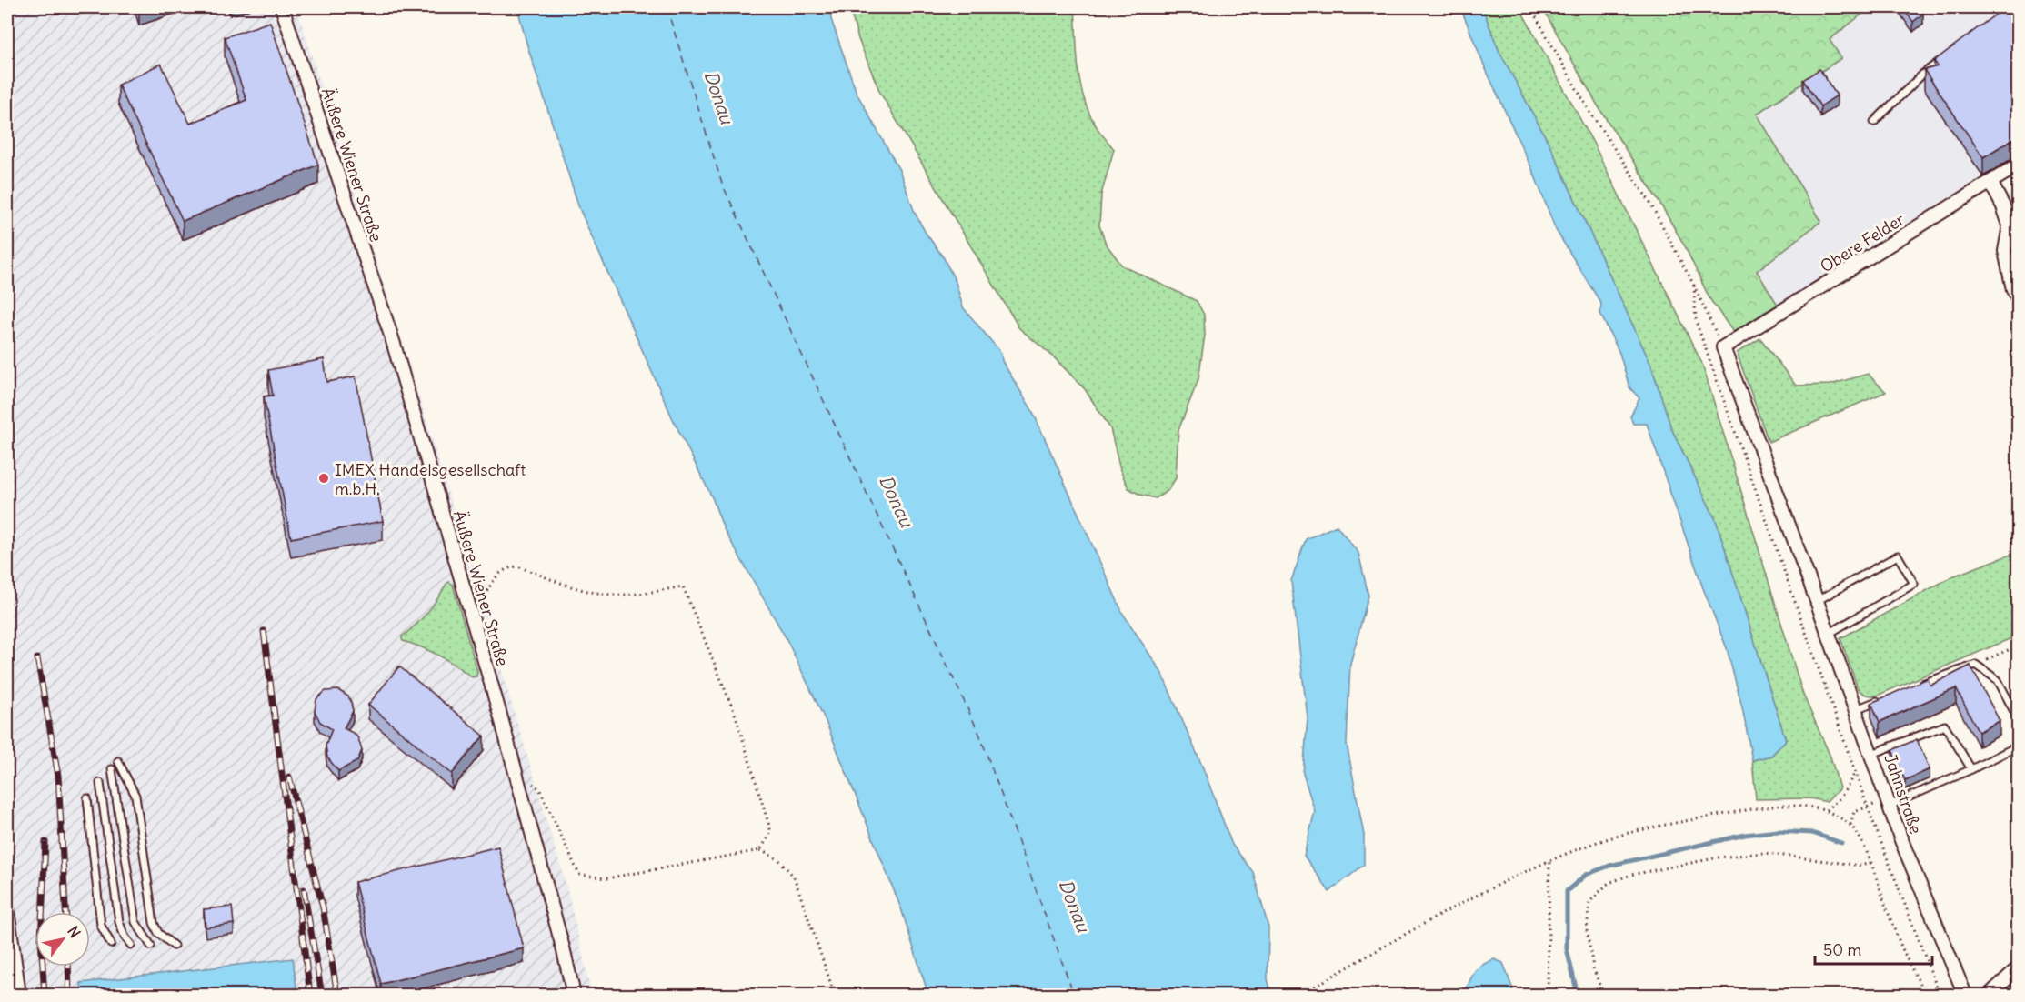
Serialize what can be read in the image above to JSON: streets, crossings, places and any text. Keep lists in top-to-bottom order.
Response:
{
  "streets": {
    "street": ["Äußere Wiener Straße", "Obere Felder", "Jahnstraße"]
  },
  "crossings": [
    ["Obere Felder", "Jahnstraße"]
  ],
  "water": ["Donau"],
  "places": ["IMEX Handelsgesellschaft m.b.H."],
  "scale_bar": "50 m",
  "north": "top right"
}
